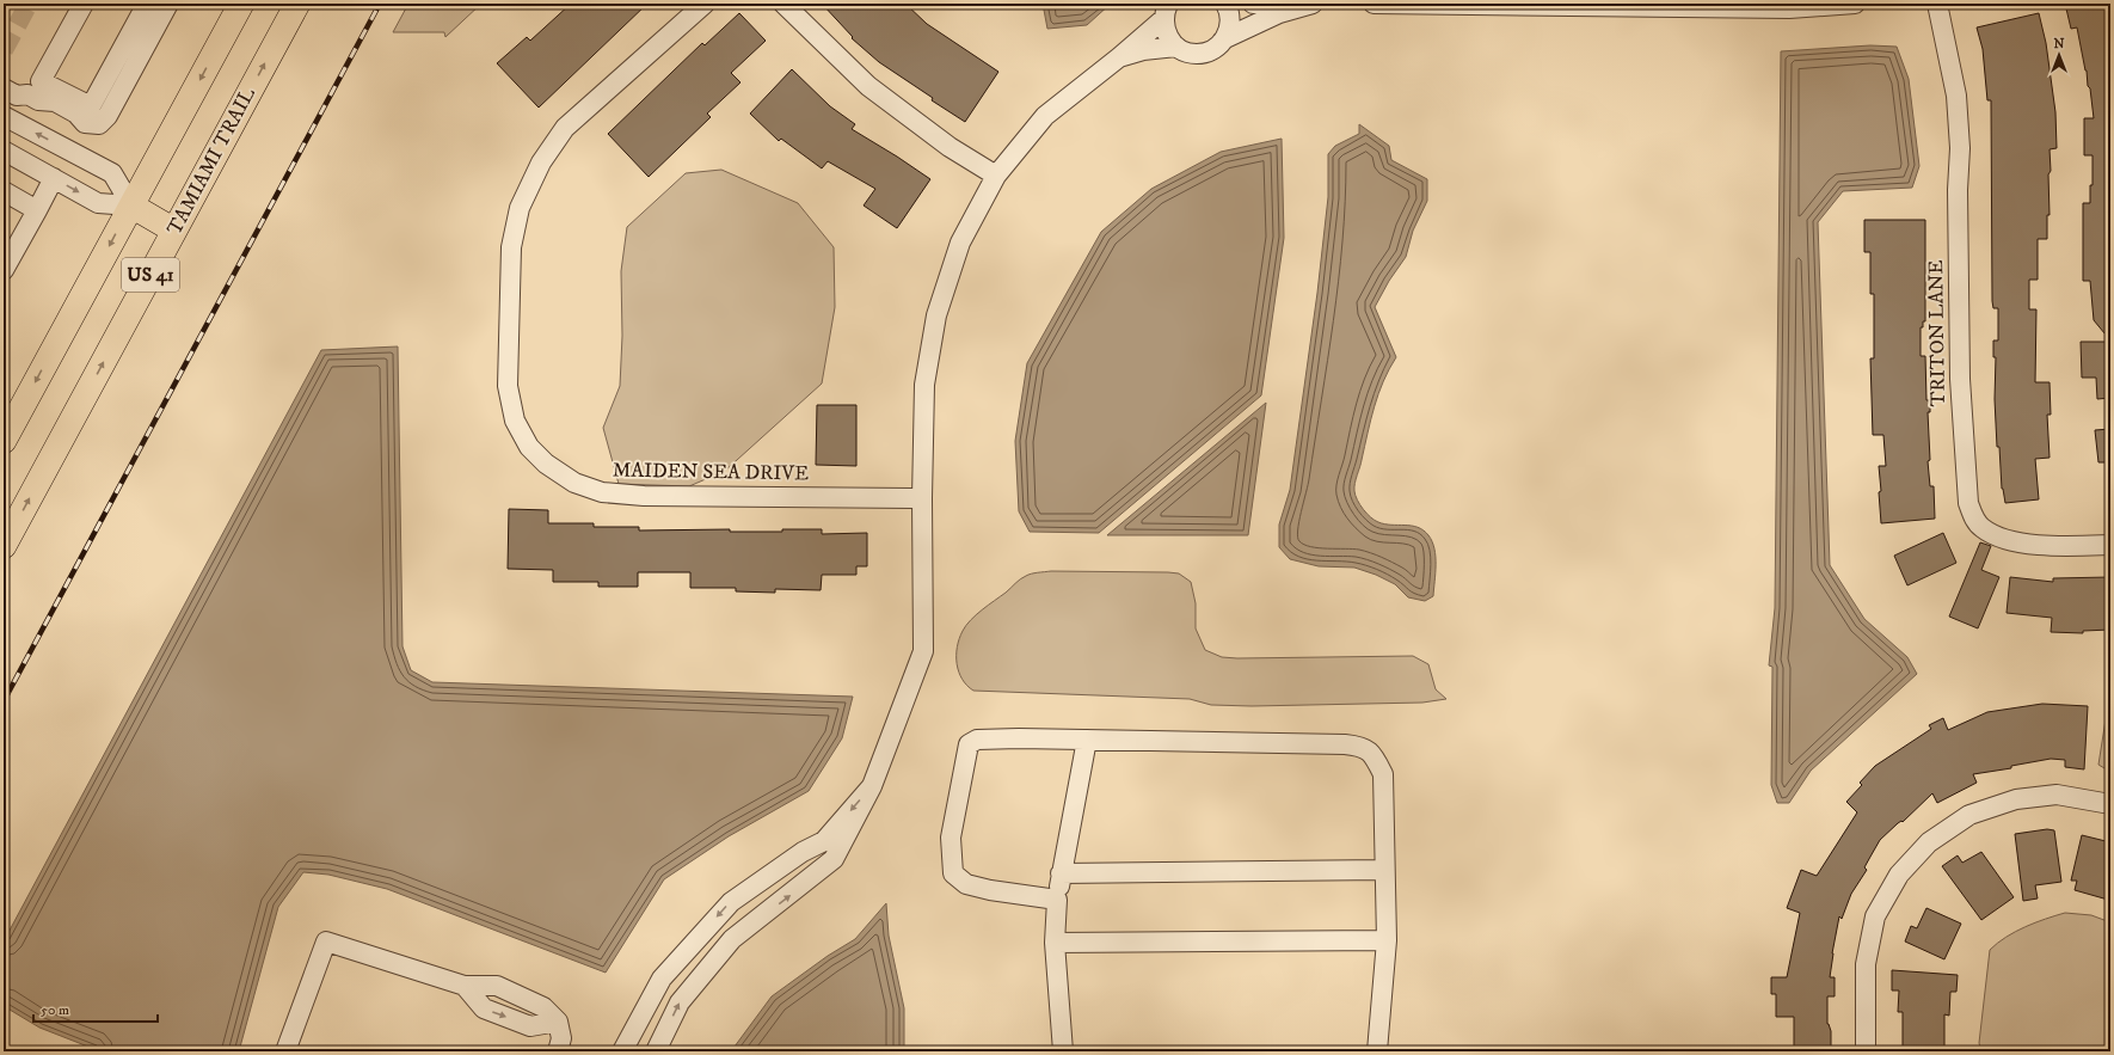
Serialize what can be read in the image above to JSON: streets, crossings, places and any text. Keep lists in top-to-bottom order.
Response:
{
  "streets": {
    "main road": ["TAMIAMI TRAIL", "US 41"],
    "street": ["TRITON LANE", "MAIDEN SEA DRIVE"]
  },
  "scale_bar": "50 m",
  "north": "top"
}
